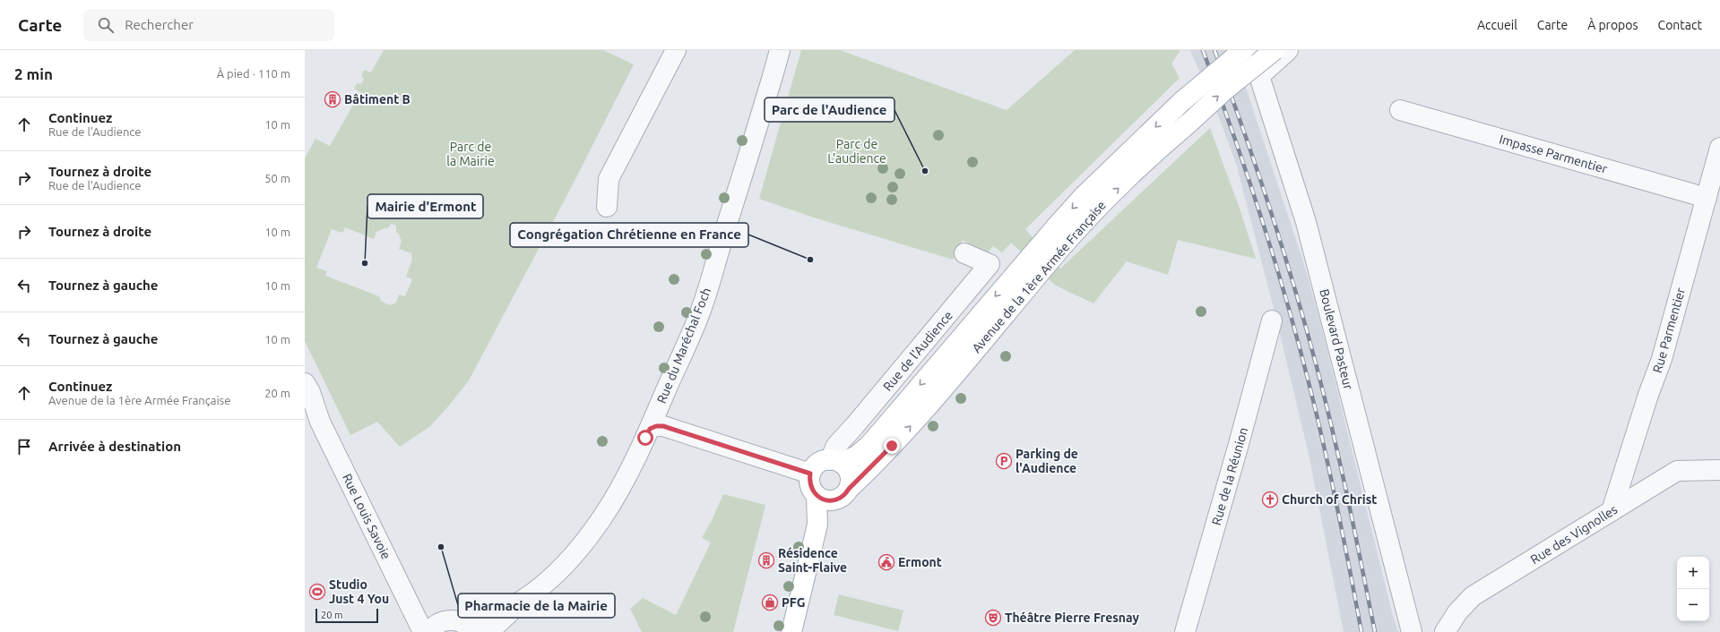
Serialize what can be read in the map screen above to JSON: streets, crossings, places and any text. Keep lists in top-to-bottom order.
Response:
{
  "streets": {
    "main road": ["Avenue de la 1ère Armée Française"],
    "street": [
      "Impasse Parmentier",
      "Rue Parmentier",
      "Boulevard Pasteur",
      "Rue du Maréchal Foch",
      "Rue de l'Audience",
      "Rue de la Réunion",
      "Rue Louis Savoie",
      "Rue des Vignolles"
    ]
  },
  "crossings": [
    ["Impasse Parmentier", "Rue Parmentier"],
    ["Avenue de la 1ère Armée Française", "Rue de l'Audience"],
    ["Rue Parmentier", "Rue des Vignolles"]
  ],
  "parks": ["Parc de L’audience", "Parc de la Mairie"],
  "places": {
    "building": ["Bâtiment B", "Résidence Saint-Flaive"],
    "other": [
      "Parc de l'Audience",
      "Congrégation Chrétienne en France",
      "Mairie d'Ermont",
      "Pharmacie de la Mairie"
    ],
    "parking": ["Parking de l'Audience"],
    "church": ["Church of Christ"],
    "public building": ["Ermont"],
    "sports": ["Studio Just 4 You"],
    "shop": ["PFG"],
    "theatre": ["Théâtre Pierre Fresnay"]
  },
  "scale_bar": "20 m",
  "page": {
    "header": "Carte",
    "search": "Rechercher",
    "nav": [
      "Accueil",
      "Carte",
      "À propos",
      "Contact"
    ],
    "heading": ["2 min", "À pied · 110 m"],
    "list": [
      ["Continuez", "Rue de l'Audience", "10 m"],
      ["Tournez à droite", "Rue de l'Audience", "50 m"],
      ["Tournez à droite", "10 m"],
      ["Tournez à gauche", "10 m"],
      ["Tournez à gauche", "10 m"],
      ["Continuez", "Avenue de la 1ère Armée Française", "20 m"],
      "Arrivée à destination"
    ],
    "map_buttons": ["+", "−"],
    "scale": "20 m"
  }
}
